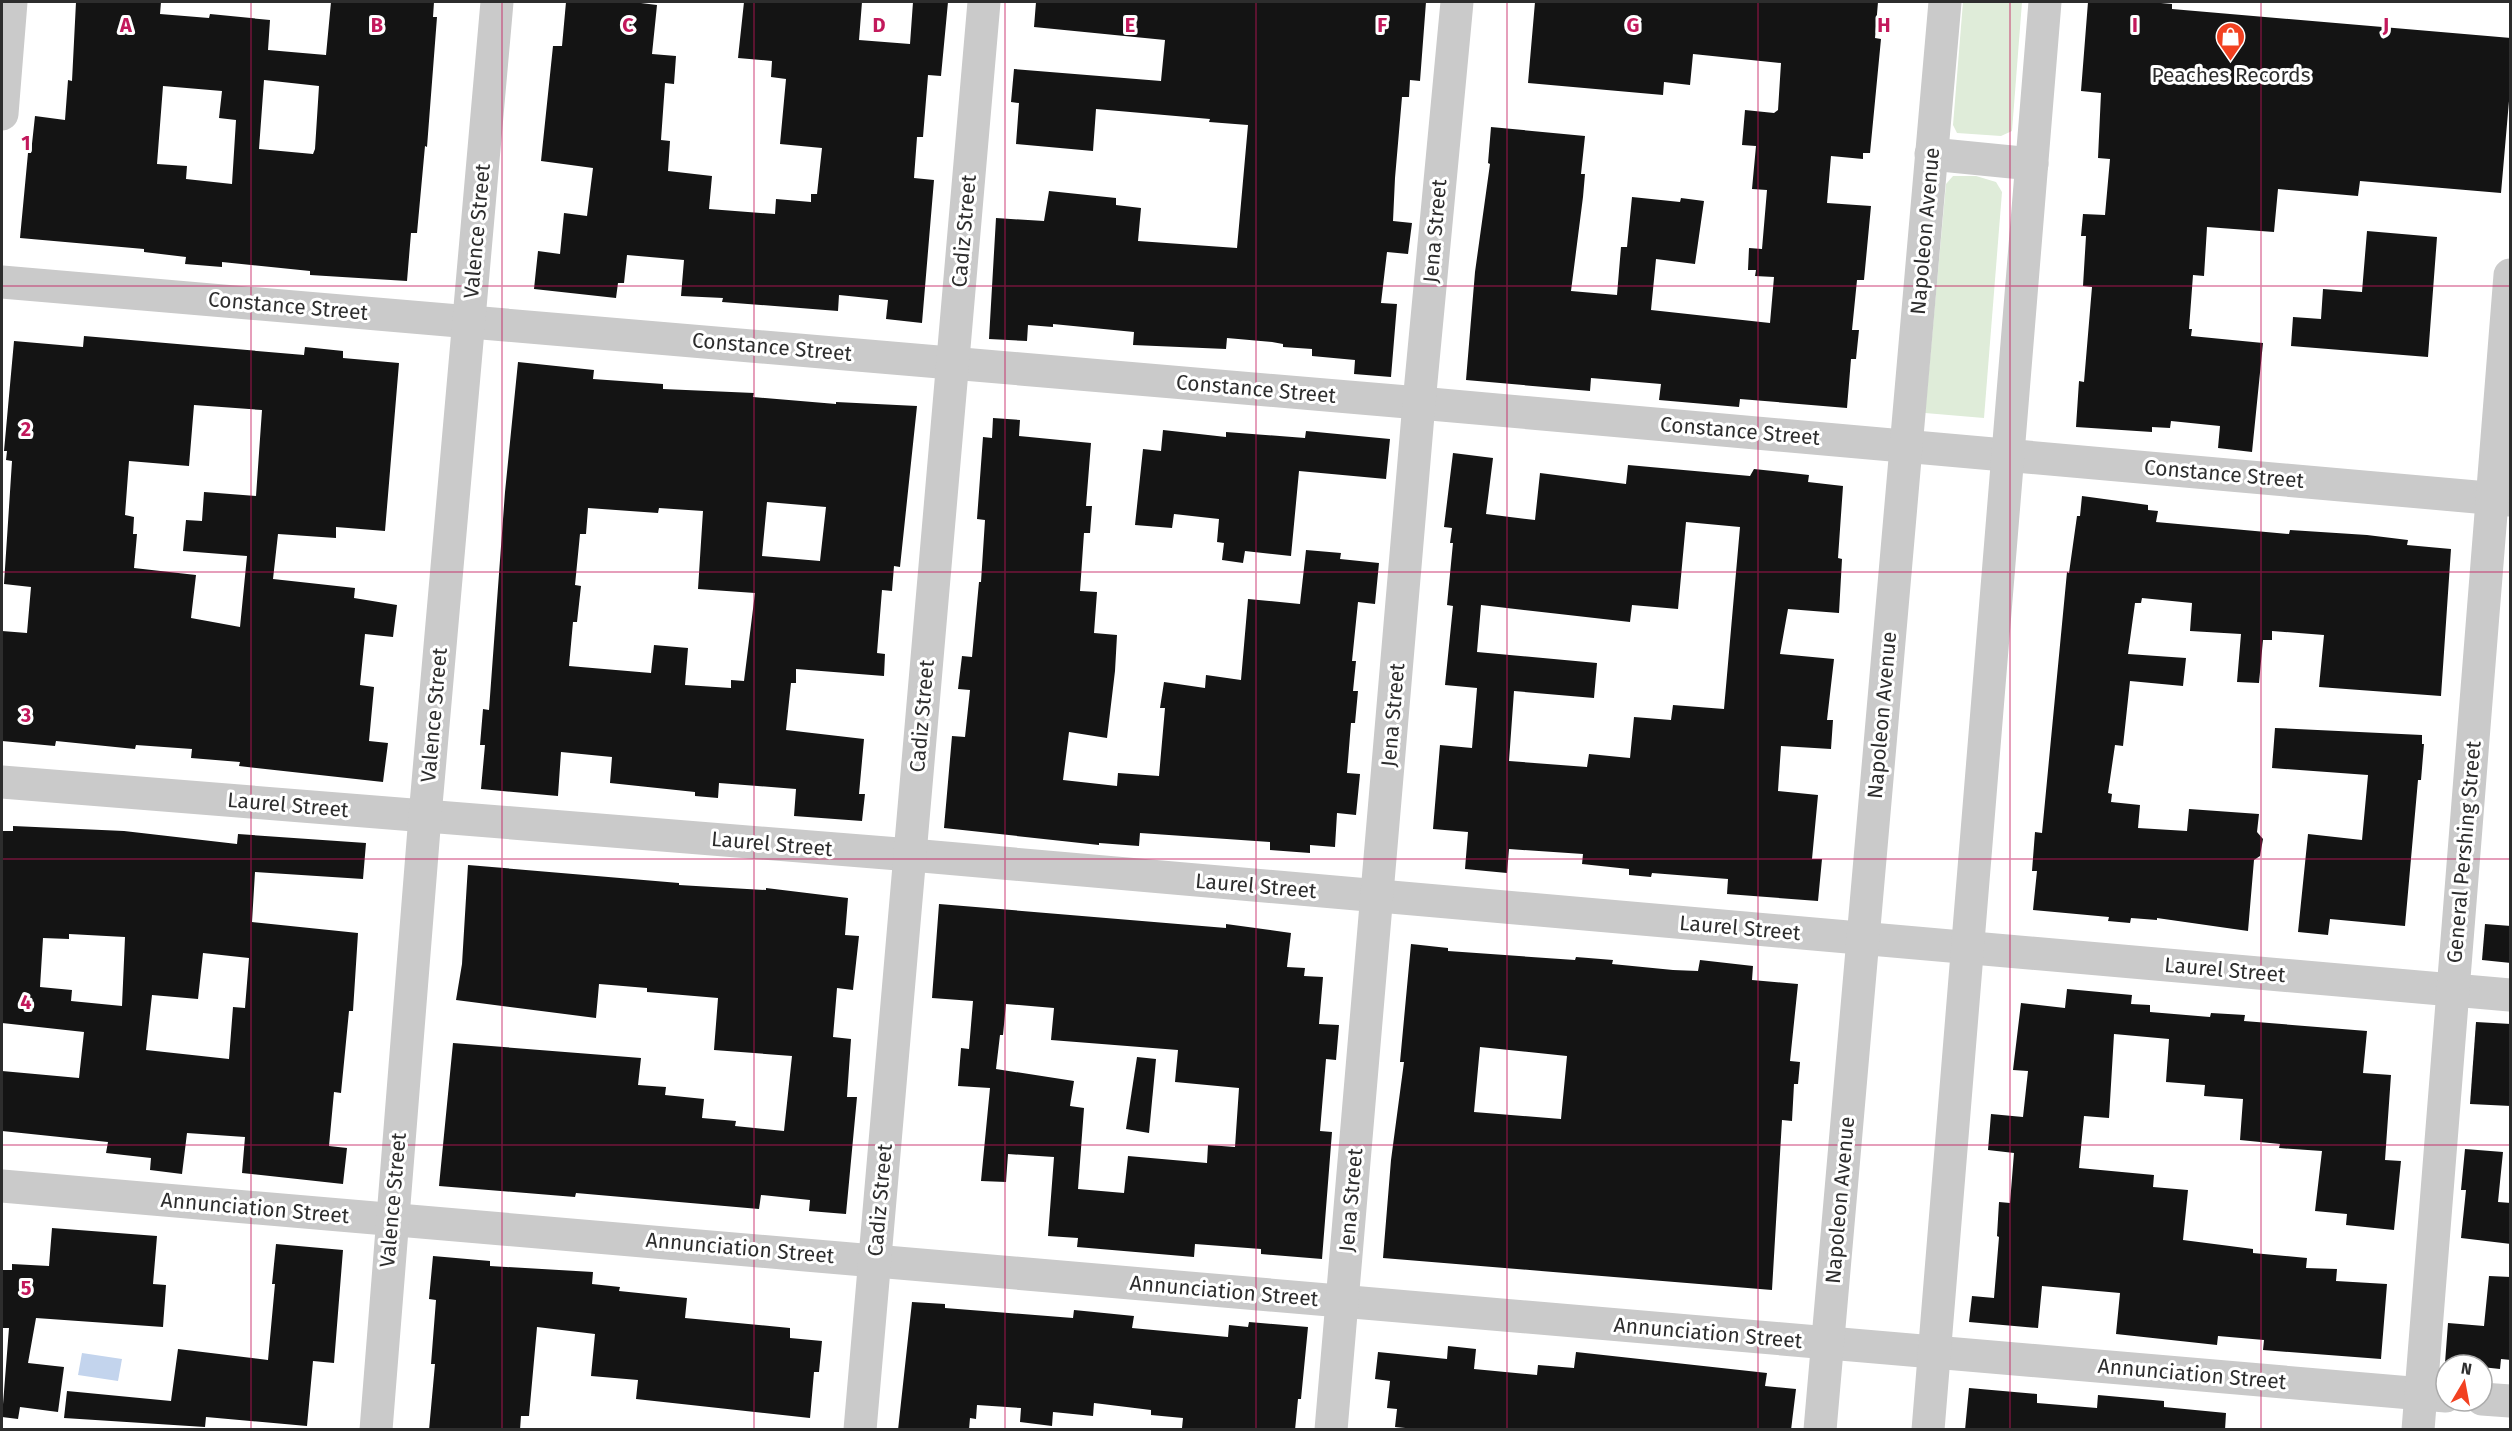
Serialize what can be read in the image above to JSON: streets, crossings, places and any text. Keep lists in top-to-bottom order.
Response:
{
  "streets": {
    "street": [
      "Valence Street",
      "Cadiz Street",
      "Jena Street",
      "Napoleon Avenue",
      "Constance Street",
      "Laurel Street",
      "General Pershing Street",
      "Annunciation Street"
    ]
  },
  "crossings": [
    ["Valence Street", "Constance Street"],
    ["Valence Street", "Laurel Street"],
    ["Valence Street", "Annunciation Street"],
    ["Cadiz Street", "Constance Street"],
    ["Cadiz Street", "Laurel Street"],
    ["Cadiz Street", "Annunciation Street"],
    ["Jena Street", "Constance Street"],
    ["Jena Street", "Laurel Street"],
    ["Jena Street", "Annunciation Street"],
    ["Napoleon Avenue", "Constance Street"],
    ["Napoleon Avenue", "Laurel Street"],
    ["Napoleon Avenue", "Annunciation Street"],
    ["Constance Street", "General Pershing Street"],
    ["Laurel Street", "General Pershing Street"],
    ["General Pershing Street", "Annunciation Street"]
  ],
  "places": {
    "shop": ["Peaches Records"]
  },
  "north": "top",
  "grid": {
    "columns": [
      "A",
      "B",
      "C",
      "D",
      "E",
      "F",
      "G",
      "H",
      "I",
      "J"
    ],
    "rows": [
      "1",
      "2",
      "3",
      "4",
      "5"
    ]
  }
}
